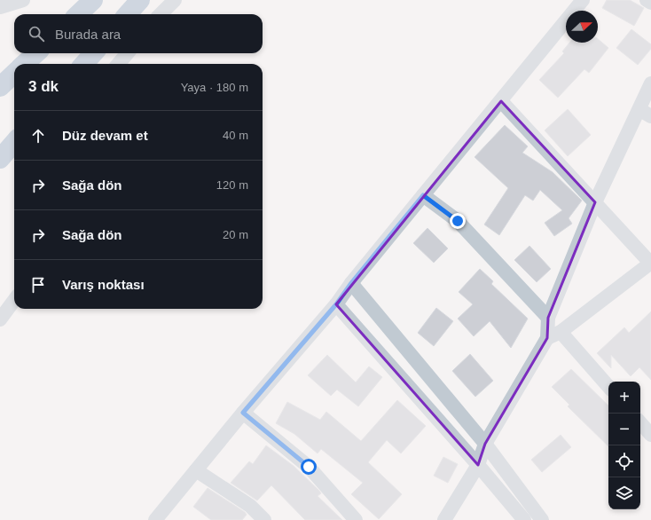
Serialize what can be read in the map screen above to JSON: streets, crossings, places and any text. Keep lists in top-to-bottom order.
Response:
{
  "north": "right",
  "page": {
    "search": "Burada ara",
    "heading": ["3 dk", "Yaya · 180 m"],
    "list": [
      ["Düz devam et", "40 m"],
      ["Sağa dön", "120 m"],
      ["Sağa dön", "20 m"],
      "Varış noktası"
    ],
    "map_buttons": ["+", "−"]
  }
}
